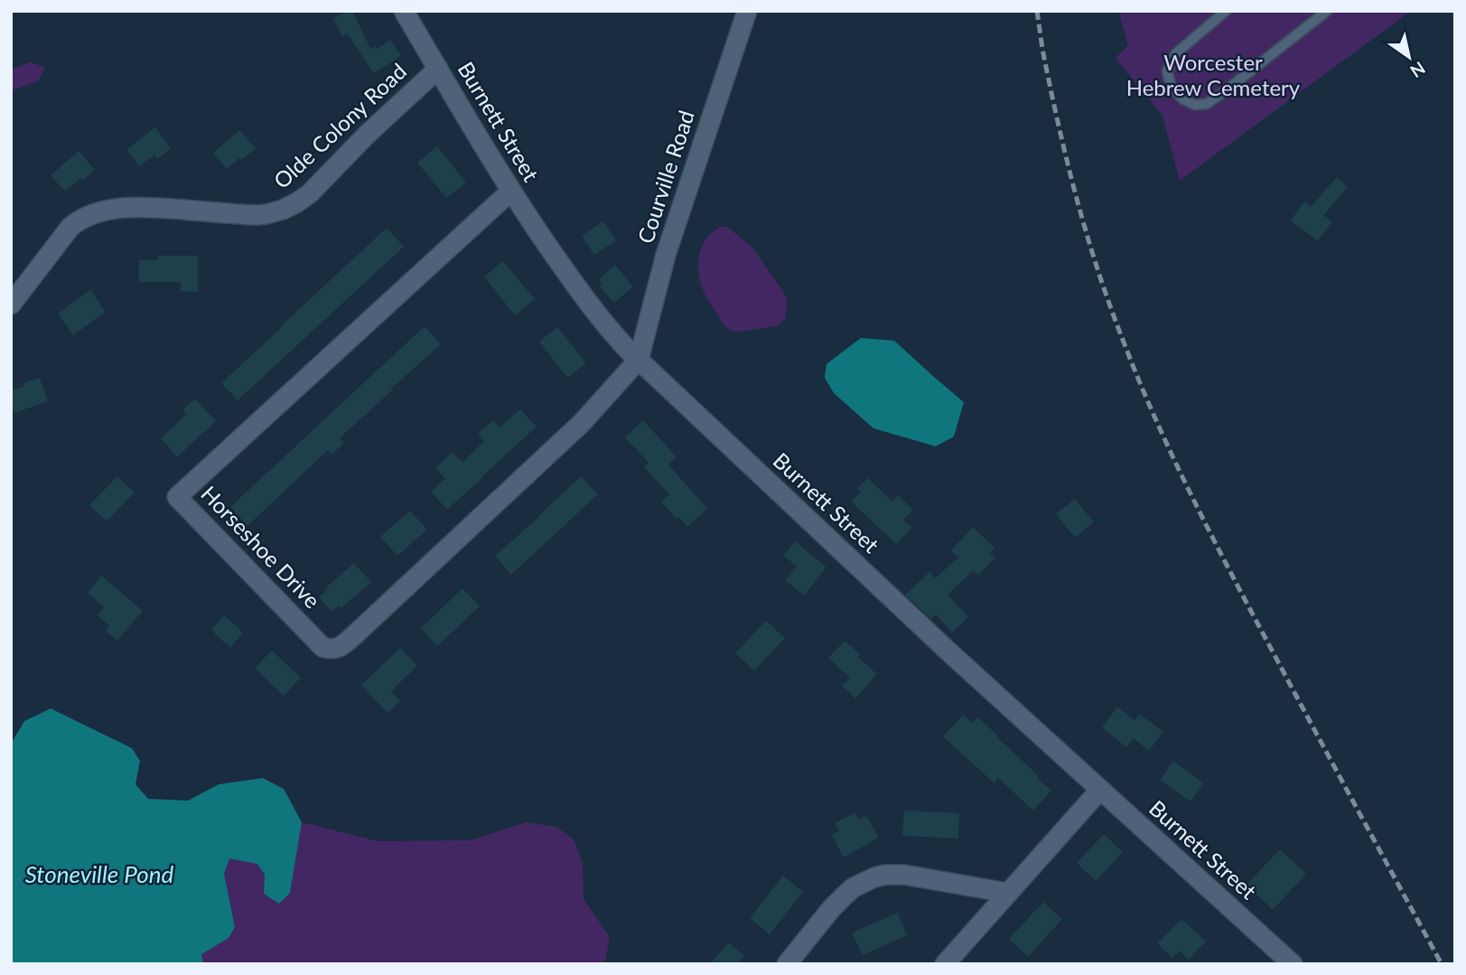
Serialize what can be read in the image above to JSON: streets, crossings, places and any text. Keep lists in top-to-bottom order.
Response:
{
  "streets": {
    "street": [
      "Burnett Street",
      "Olde Colony Road",
      "Courville Road",
      "Horseshoe Drive"
    ]
  },
  "crossings": [
    ["Burnett Street", "Olde Colony Road"],
    ["Burnett Street", "Courville Road"],
    ["Burnett Street", "Horseshoe Drive"],
    ["Courville Road", "Horseshoe Drive"]
  ],
  "water": ["Stoneville Pond"],
  "parks": ["Worcester Hebrew Cemetery"],
  "north": "bottom right"
}
